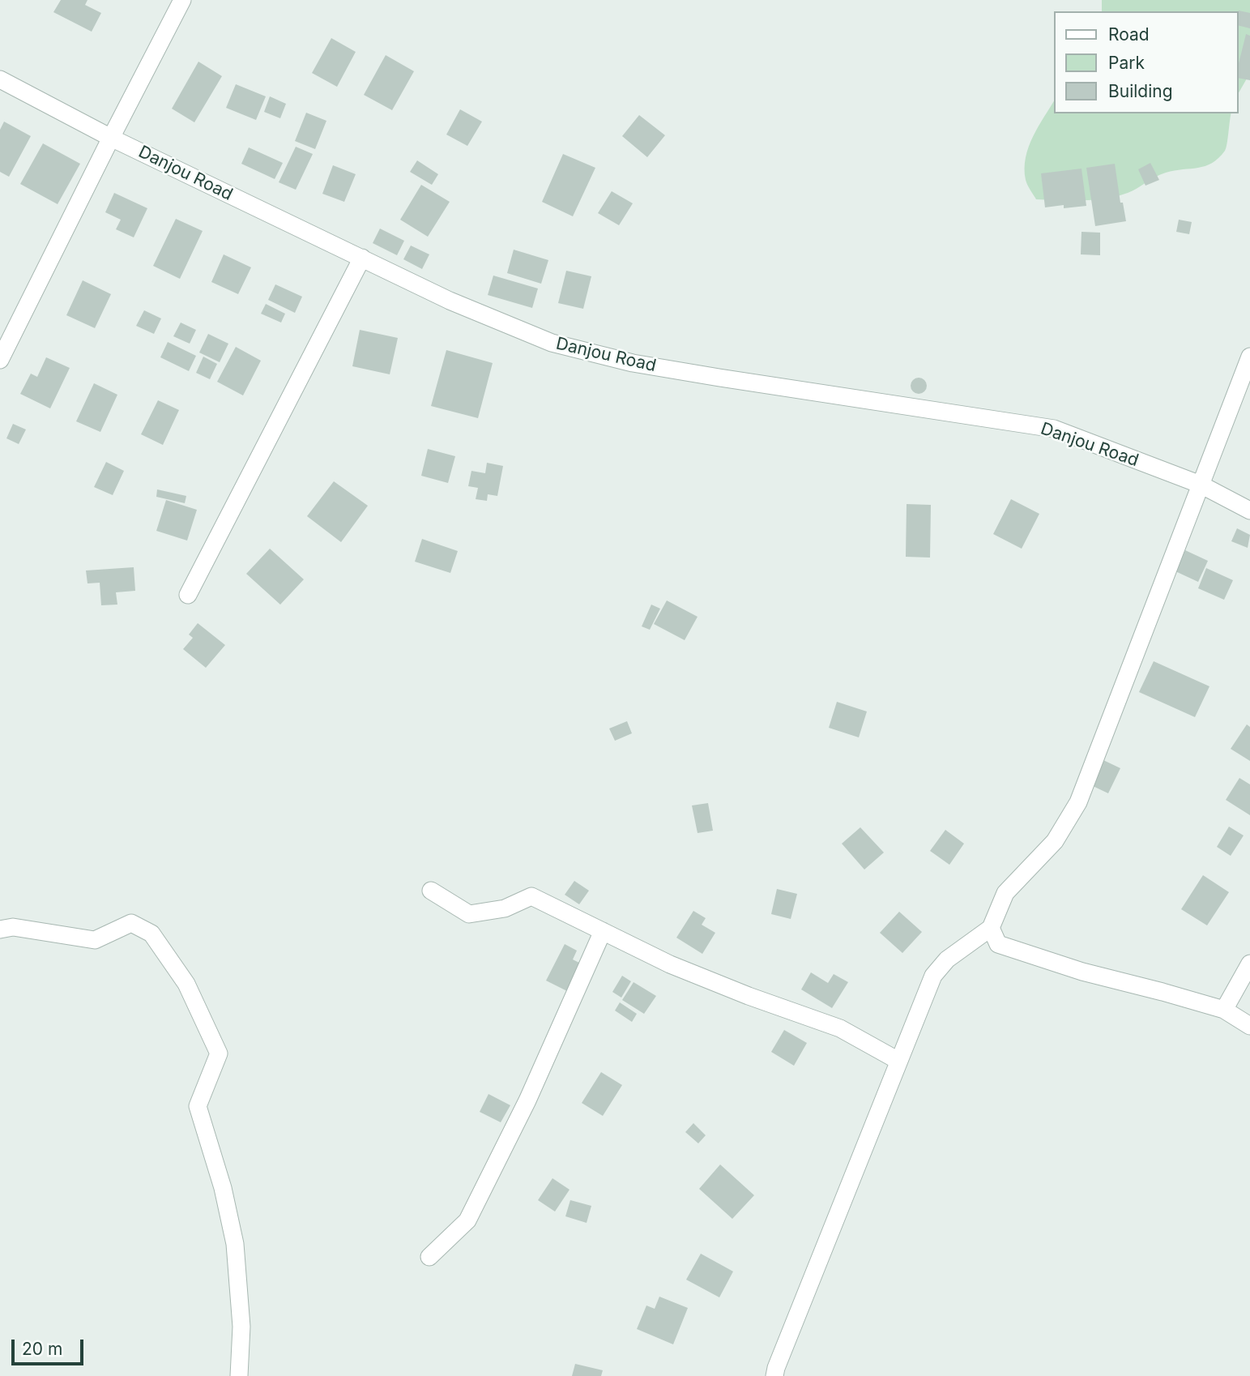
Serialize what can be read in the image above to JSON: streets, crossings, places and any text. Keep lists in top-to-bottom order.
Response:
{
  "streets": {
    "street": ["Danjou Road"]
  },
  "legend": ["Road", "Park", "Building"],
  "scale_bar": "20 m"
}
